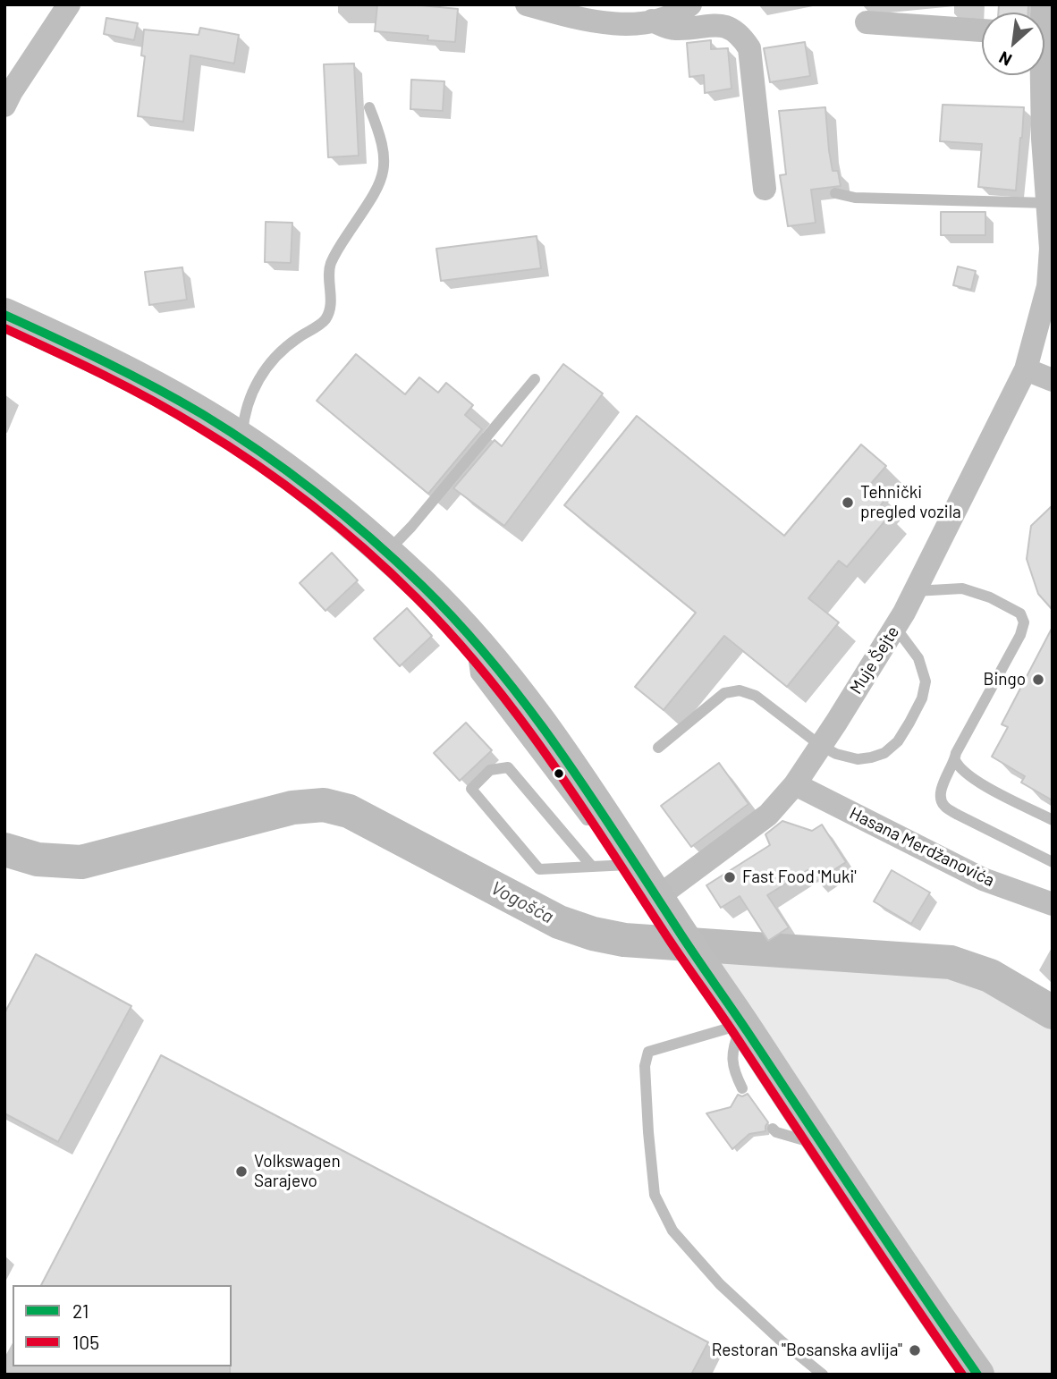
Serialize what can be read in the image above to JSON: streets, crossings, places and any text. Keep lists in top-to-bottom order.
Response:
{
  "streets": {
    "street": ["Muje Šejte", "Hasana Merdžanovića"]
  },
  "crossings": [
    ["Muje Šejte", "Hasana Merdžanovića"]
  ],
  "water": ["Vogošća"],
  "places": [
    "Tehnički pregled vozila",
    "Bingo",
    "Fast Food 'Muki'",
    "Volkswagen Sarajevo",
    "Restoran \"Bosanska avlija\""
  ],
  "lines": ["transit line 21", "transit line 105"],
  "legend": ["21", "105"],
  "north": "bottom left"
}
